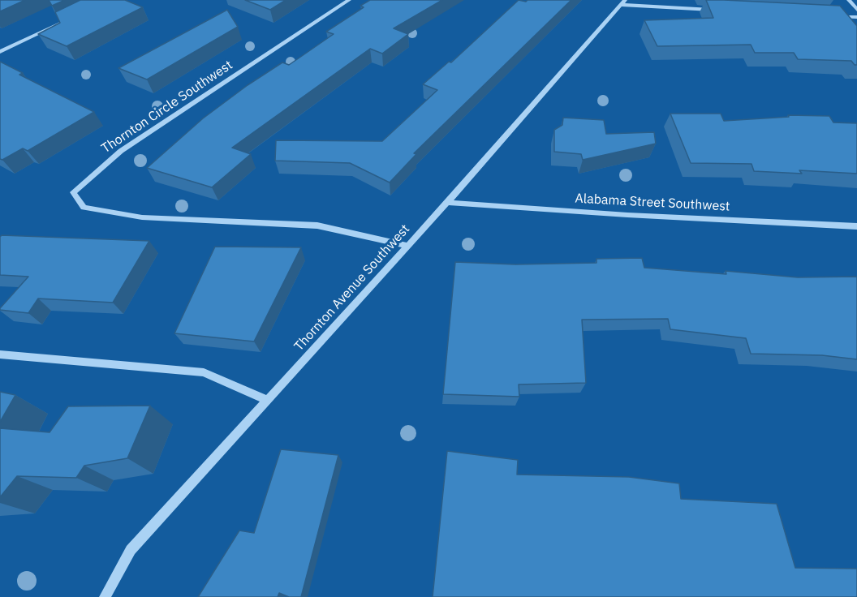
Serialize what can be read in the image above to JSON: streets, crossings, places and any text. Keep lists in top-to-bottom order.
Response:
{
  "streets": {
    "street": ["Thornton Circle Southwest", "Alabama Street Southwest", "Thornton Avenue Southwest"]
  },
  "crossings": [
    ["Thornton Circle Southwest", "Thornton Avenue Southwest"],
    ["Alabama Street Southwest", "Thornton Avenue Southwest"]
  ]
}
